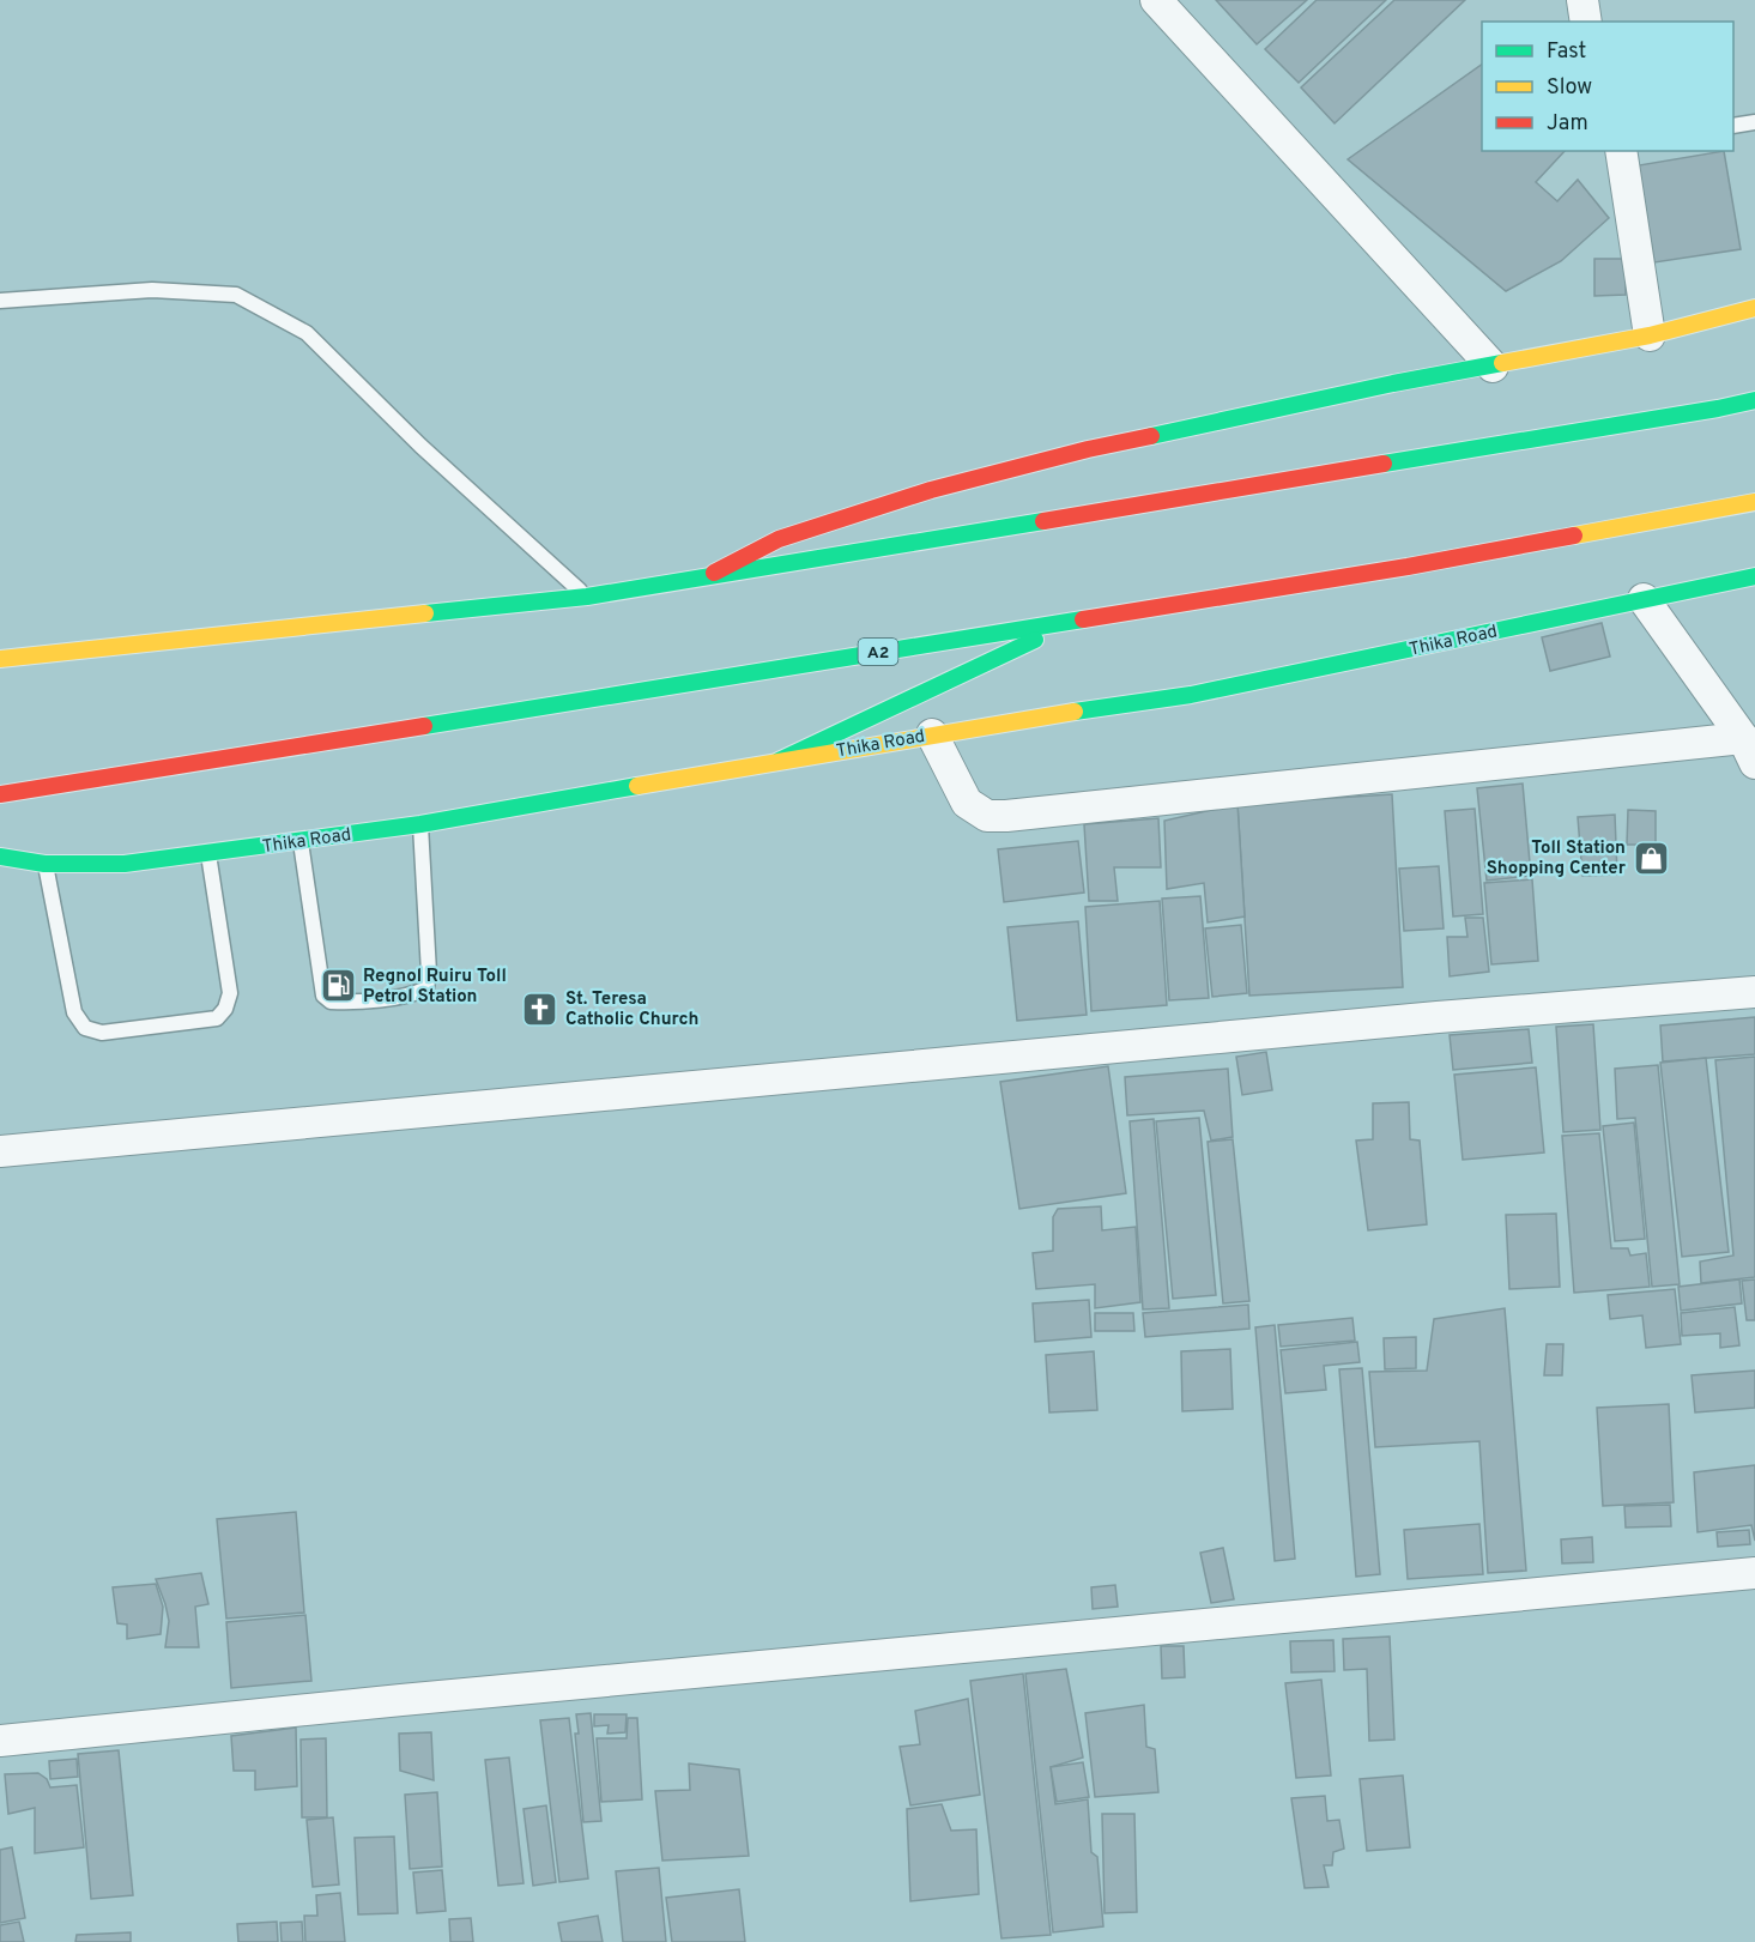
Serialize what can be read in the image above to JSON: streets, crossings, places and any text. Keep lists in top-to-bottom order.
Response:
{
  "streets": {
    "main road": ["Thika Road", "A2"]
  },
  "places": {
    "shop": ["Toll Station Shopping Center"],
    "fuel station": ["Regnol Ruiru Toll Petrol Station"],
    "church": ["St. Teresa Catholic Church"]
  },
  "legend": ["Fast", "Slow", "Jam"]
}
